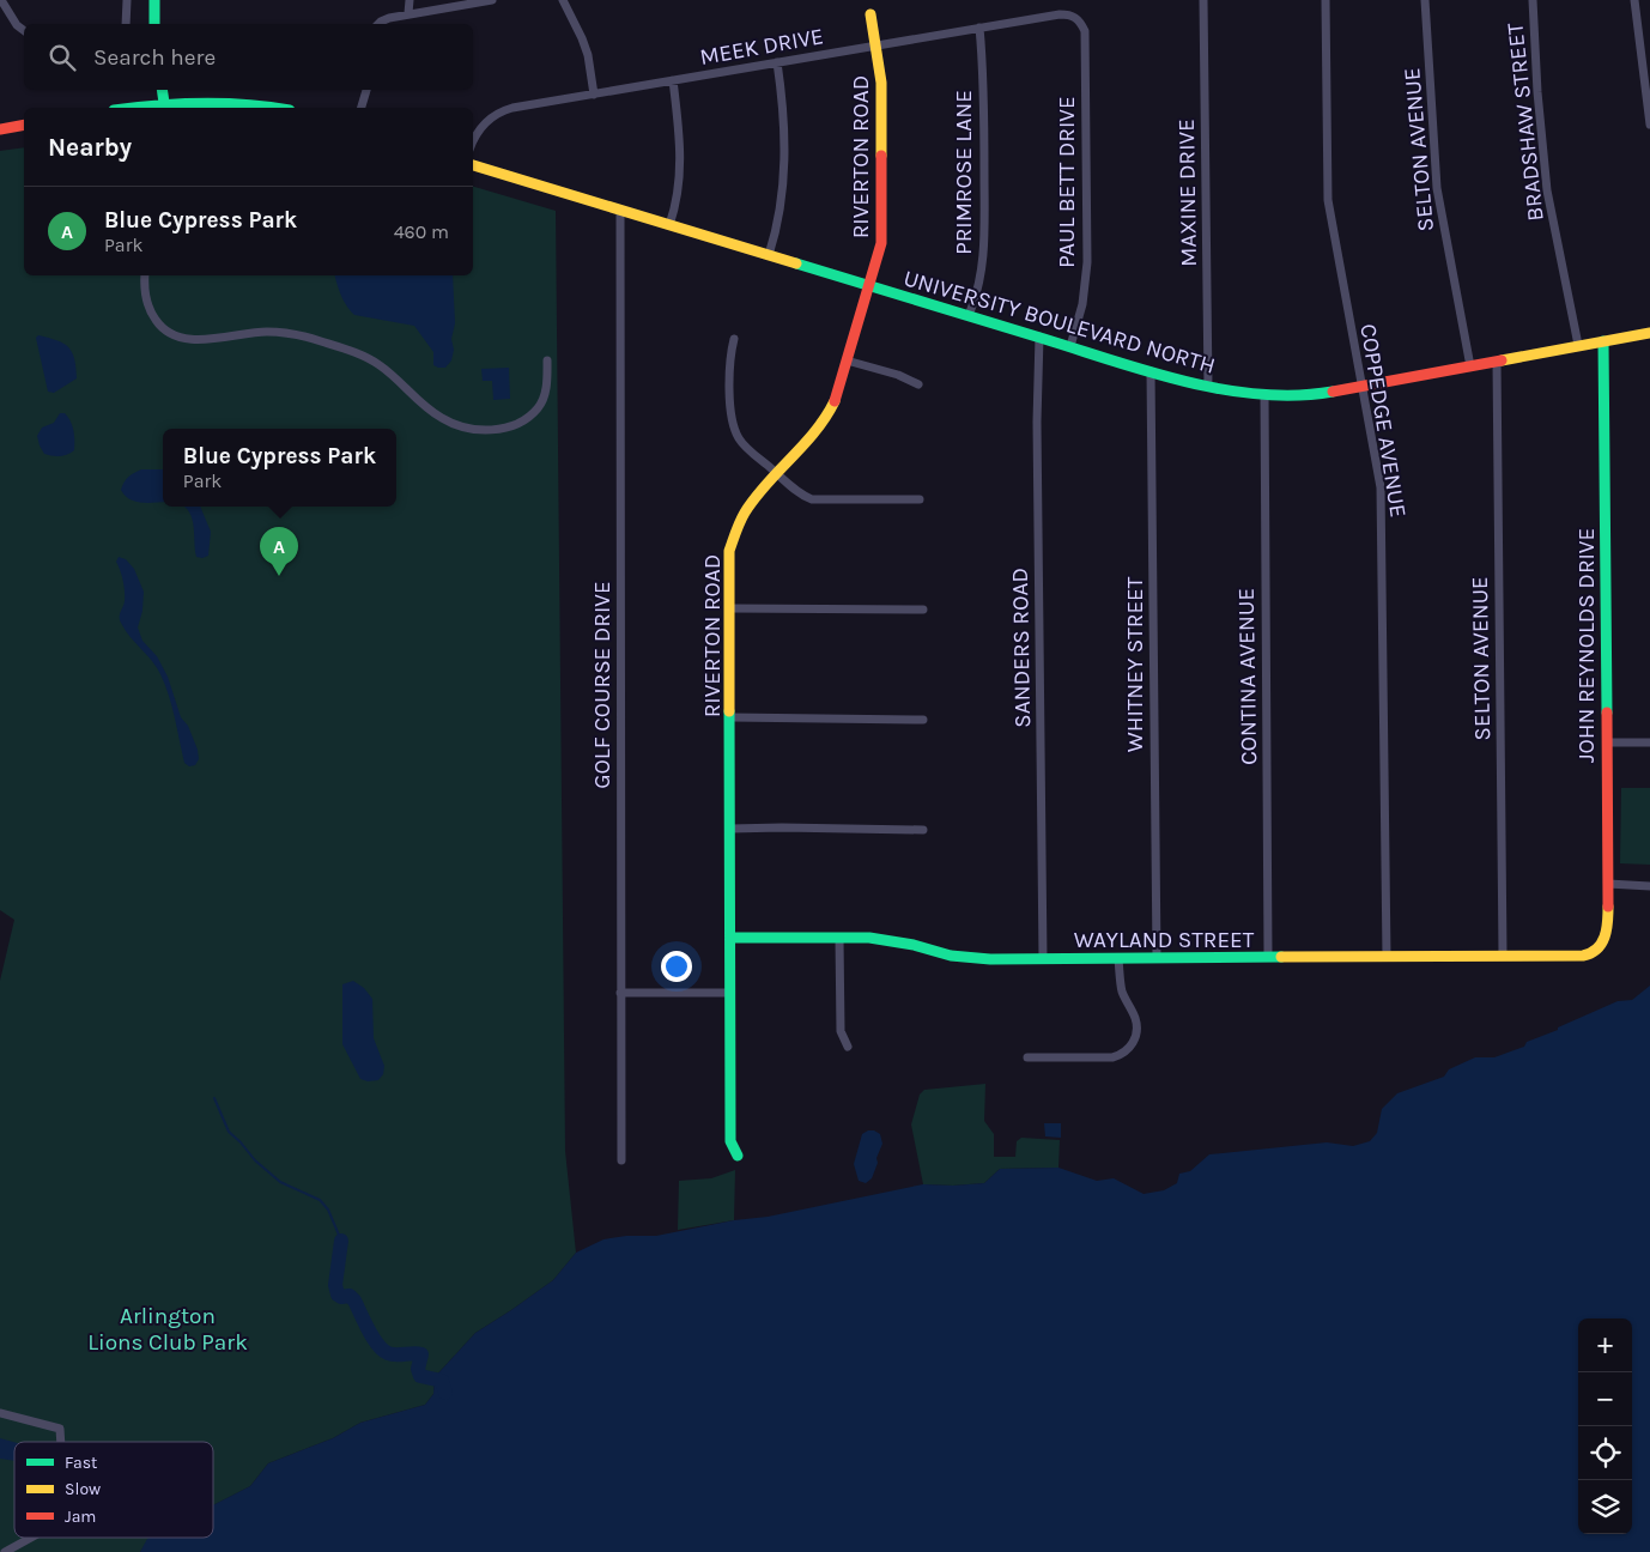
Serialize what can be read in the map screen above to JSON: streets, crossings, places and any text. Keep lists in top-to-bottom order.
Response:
{
  "streets": {
    "street": [
      "MEEK DRIVE",
      "BRADSHAW STREET",
      "SELTON AVENUE",
      "RIVERTON ROAD",
      "PRIMROSE LANE",
      "PAUL BETT DRIVE",
      "MAXINE DRIVE",
      "UNIVERSITY BOULEVARD NORTH",
      "COPPEDGE AVENUE",
      "JOHN REYNOLDS DRIVE",
      "SANDERS ROAD",
      "WHITNEY STREET",
      "CONTINA AVENUE",
      "GOLF COURSE DRIVE",
      "WAYLAND STREET"
    ]
  },
  "crossings": [
    ["MEEK DRIVE", "RIVERTON ROAD"],
    ["MEEK DRIVE", "PRIMROSE LANE"],
    ["MEEK DRIVE", "PAUL BETT DRIVE"],
    ["BRADSHAW STREET", "UNIVERSITY BOULEVARD NORTH"],
    ["SELTON AVENUE", "UNIVERSITY BOULEVARD NORTH"],
    ["SELTON AVENUE", "WAYLAND STREET"],
    ["RIVERTON ROAD", "UNIVERSITY BOULEVARD NORTH"],
    ["RIVERTON ROAD", "WAYLAND STREET"],
    ["PRIMROSE LANE", "UNIVERSITY BOULEVARD NORTH"],
    ["PAUL BETT DRIVE", "UNIVERSITY BOULEVARD NORTH"],
    ["MAXINE DRIVE", "UNIVERSITY BOULEVARD NORTH"],
    ["UNIVERSITY BOULEVARD NORTH", "COPPEDGE AVENUE"],
    ["UNIVERSITY BOULEVARD NORTH", "JOHN REYNOLDS DRIVE"],
    ["UNIVERSITY BOULEVARD NORTH", "SANDERS ROAD"],
    ["UNIVERSITY BOULEVARD NORTH", "WHITNEY STREET"],
    ["UNIVERSITY BOULEVARD NORTH", "CONTINA AVENUE"],
    ["UNIVERSITY BOULEVARD NORTH", "GOLF COURSE DRIVE"],
    ["COPPEDGE AVENUE", "WAYLAND STREET"],
    ["JOHN REYNOLDS DRIVE", "WAYLAND STREET"],
    ["SANDERS ROAD", "WAYLAND STREET"],
    ["WHITNEY STREET", "WAYLAND STREET"],
    ["CONTINA AVENUE", "WAYLAND STREET"]
  ],
  "parks": ["Arlington Lions Club Park"],
  "legend": ["Fast", "Slow", "Jam"],
  "page": {
    "search": "Search here",
    "heading": "Nearby",
    "list": [
      {
        "mark": "A",
        "name": "Blue Cypress Park",
        "note": "Park",
        "value": "460 m"
      }
    ],
    "popup": ["Blue Cypress Park", "Park"],
    "pins": "A",
    "map_buttons": ["+", "−"]
  }
}
